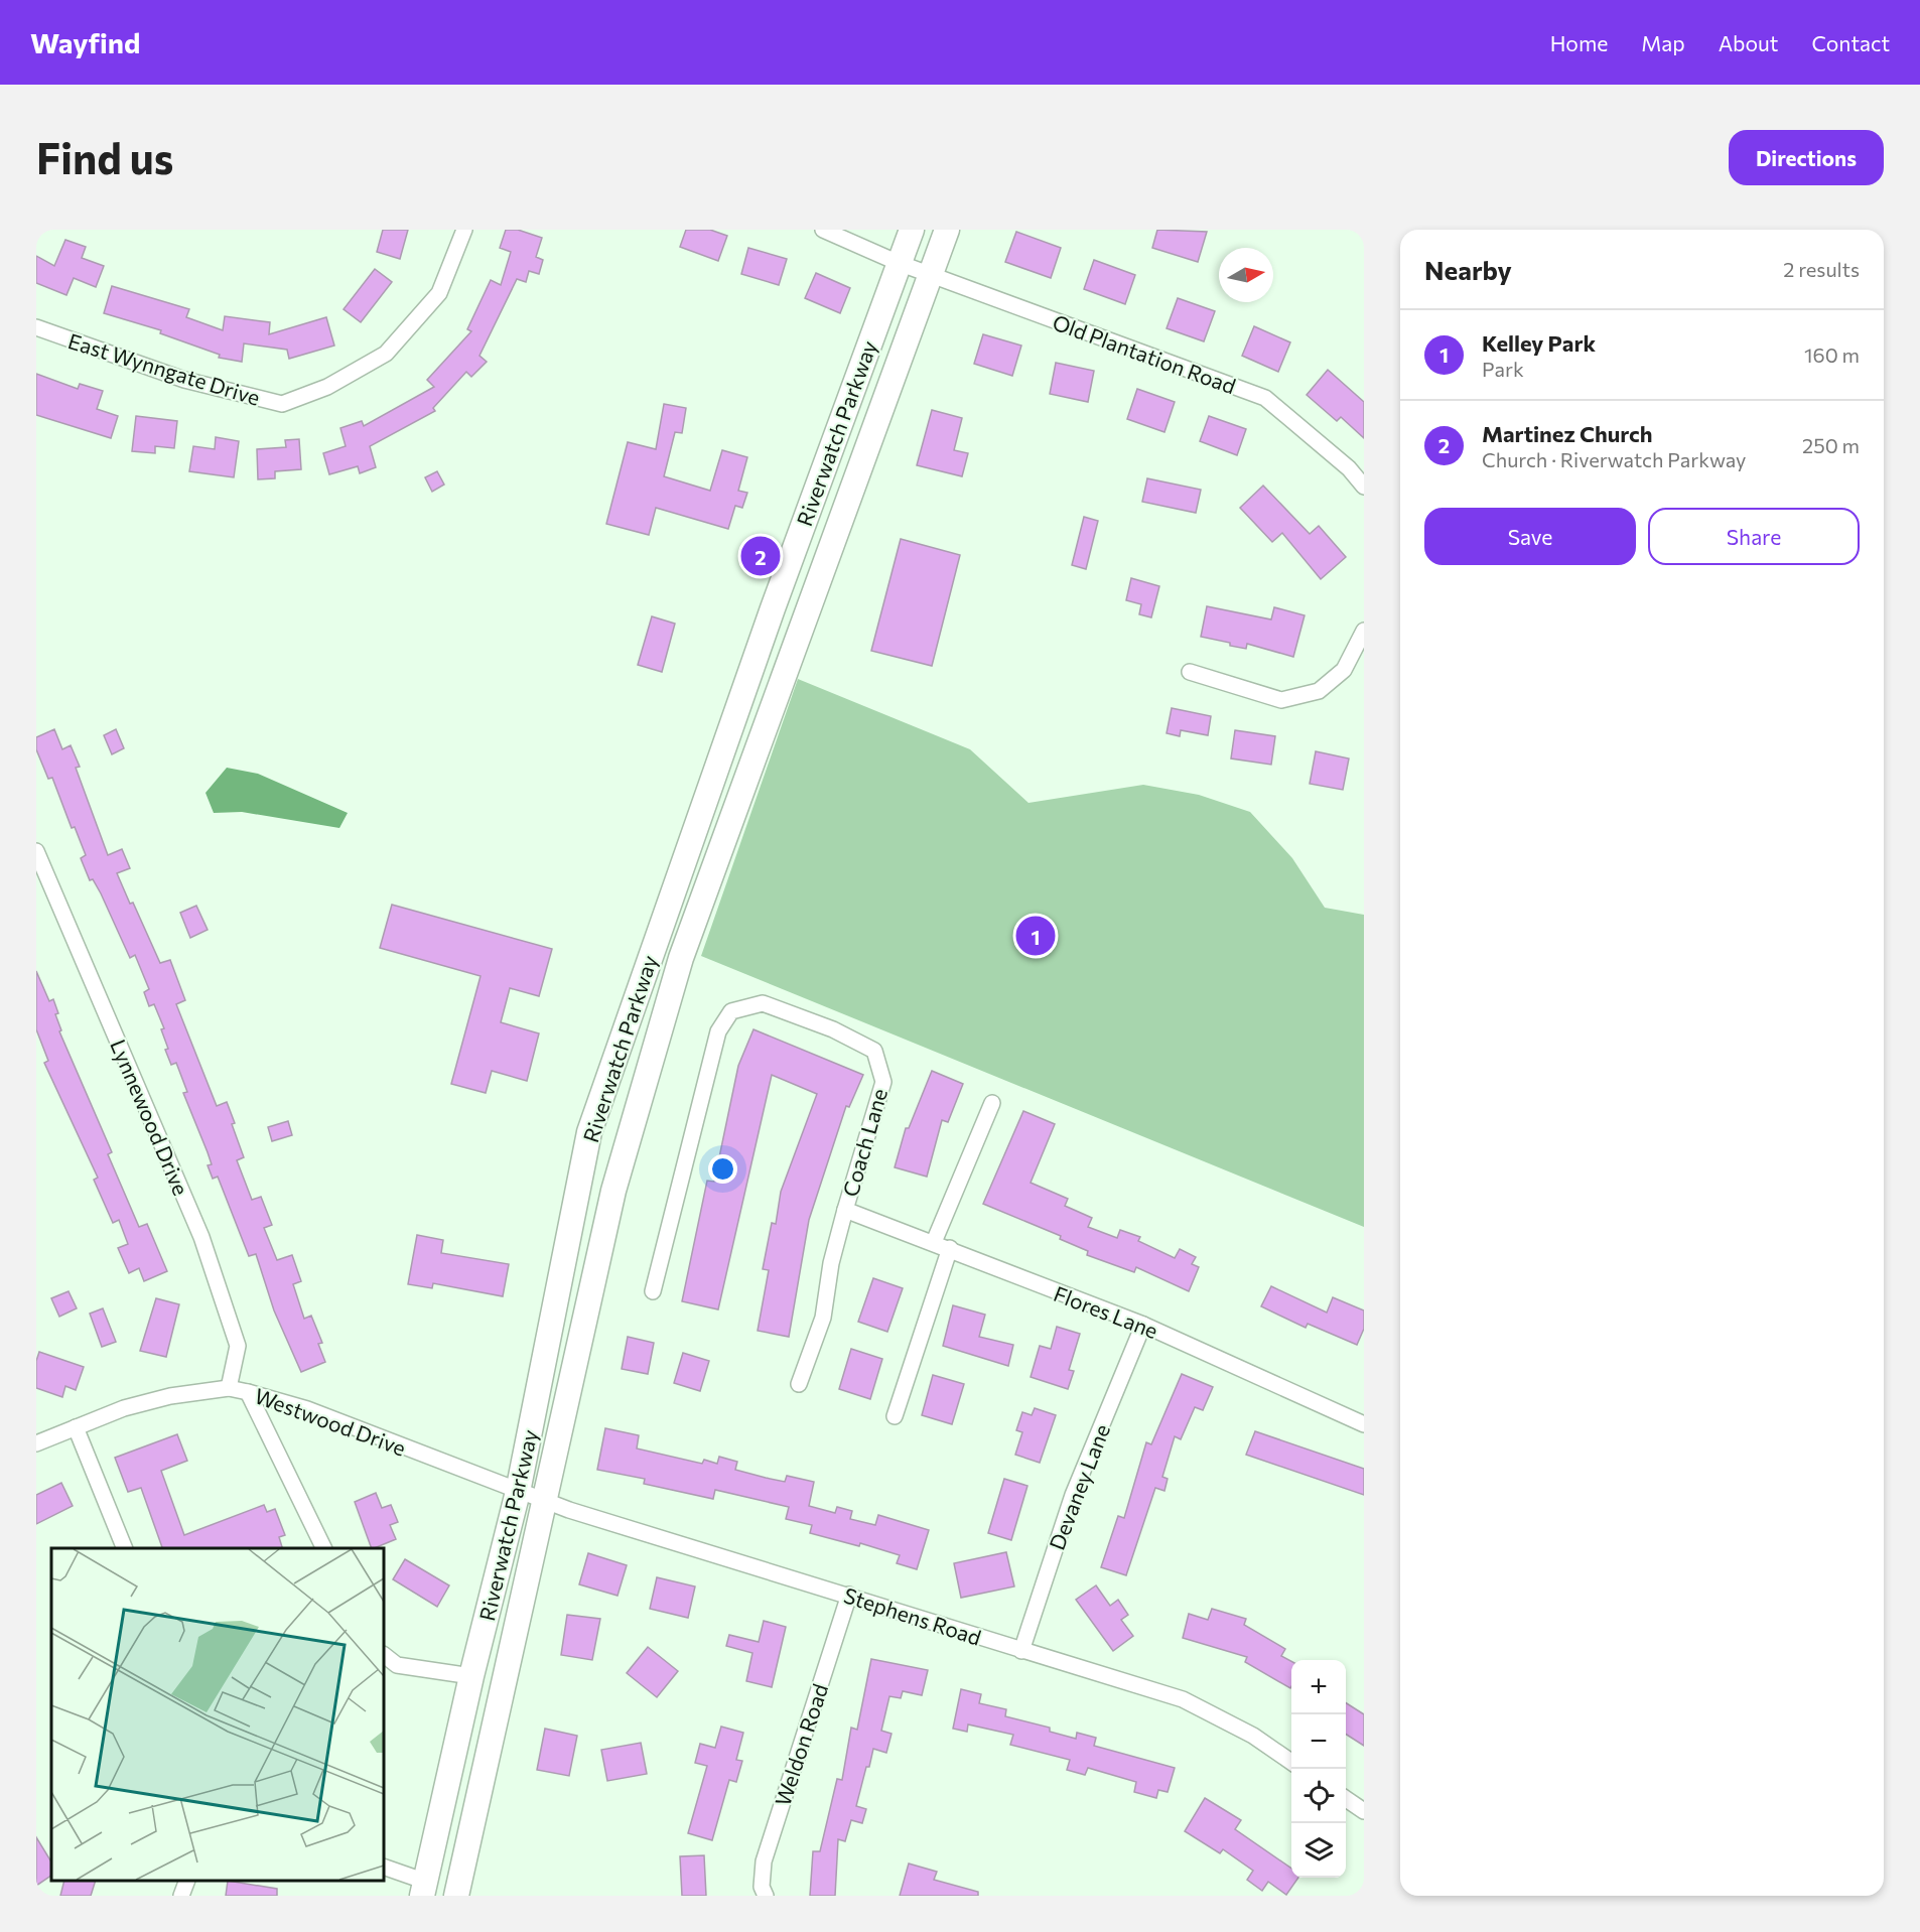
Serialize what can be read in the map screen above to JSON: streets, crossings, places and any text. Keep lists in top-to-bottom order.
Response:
{
  "streets": {
    "main road": ["Riverwatch Parkway"],
    "street": [
      "Old Plantation Road",
      "East Wynngate Drive",
      "Lynnewood Drive",
      "Coach Lane",
      "Flores Lane",
      "Westwood Drive",
      "Devaney Lane",
      "Stephens Road",
      "Weldon Road"
    ]
  },
  "crossings": [
    ["Old Plantation Road", "Riverwatch Parkway"],
    ["Riverwatch Parkway", "Westwood Drive"],
    ["Riverwatch Parkway", "Stephens Road"],
    ["Lynnewood Drive", "Westwood Drive"],
    ["Coach Lane", "Flores Lane"],
    ["Flores Lane", "Devaney Lane"],
    ["Westwood Drive", "Stephens Road"],
    ["Devaney Lane", "Stephens Road"],
    ["Stephens Road", "Weldon Road"]
  ],
  "north": "right",
  "page": {
    "header": "Wayfind",
    "nav": [
      "Home",
      "Map",
      "About",
      "Contact"
    ],
    "buttons": [
      "Directions",
      ["Save", "Share"]
    ],
    "title": "Find us",
    "heading": ["Nearby", "2 results"],
    "list": [
      {
        "mark": "1",
        "name": "Kelley Park",
        "note": "Park",
        "value": "160 m"
      },
      {
        "mark": "2",
        "name": "Martinez Church",
        "note": "Church · Riverwatch Parkway",
        "value": "250 m"
      }
    ],
    "pins": ["2", "1"],
    "map_buttons": ["+", "−"]
  }
}
